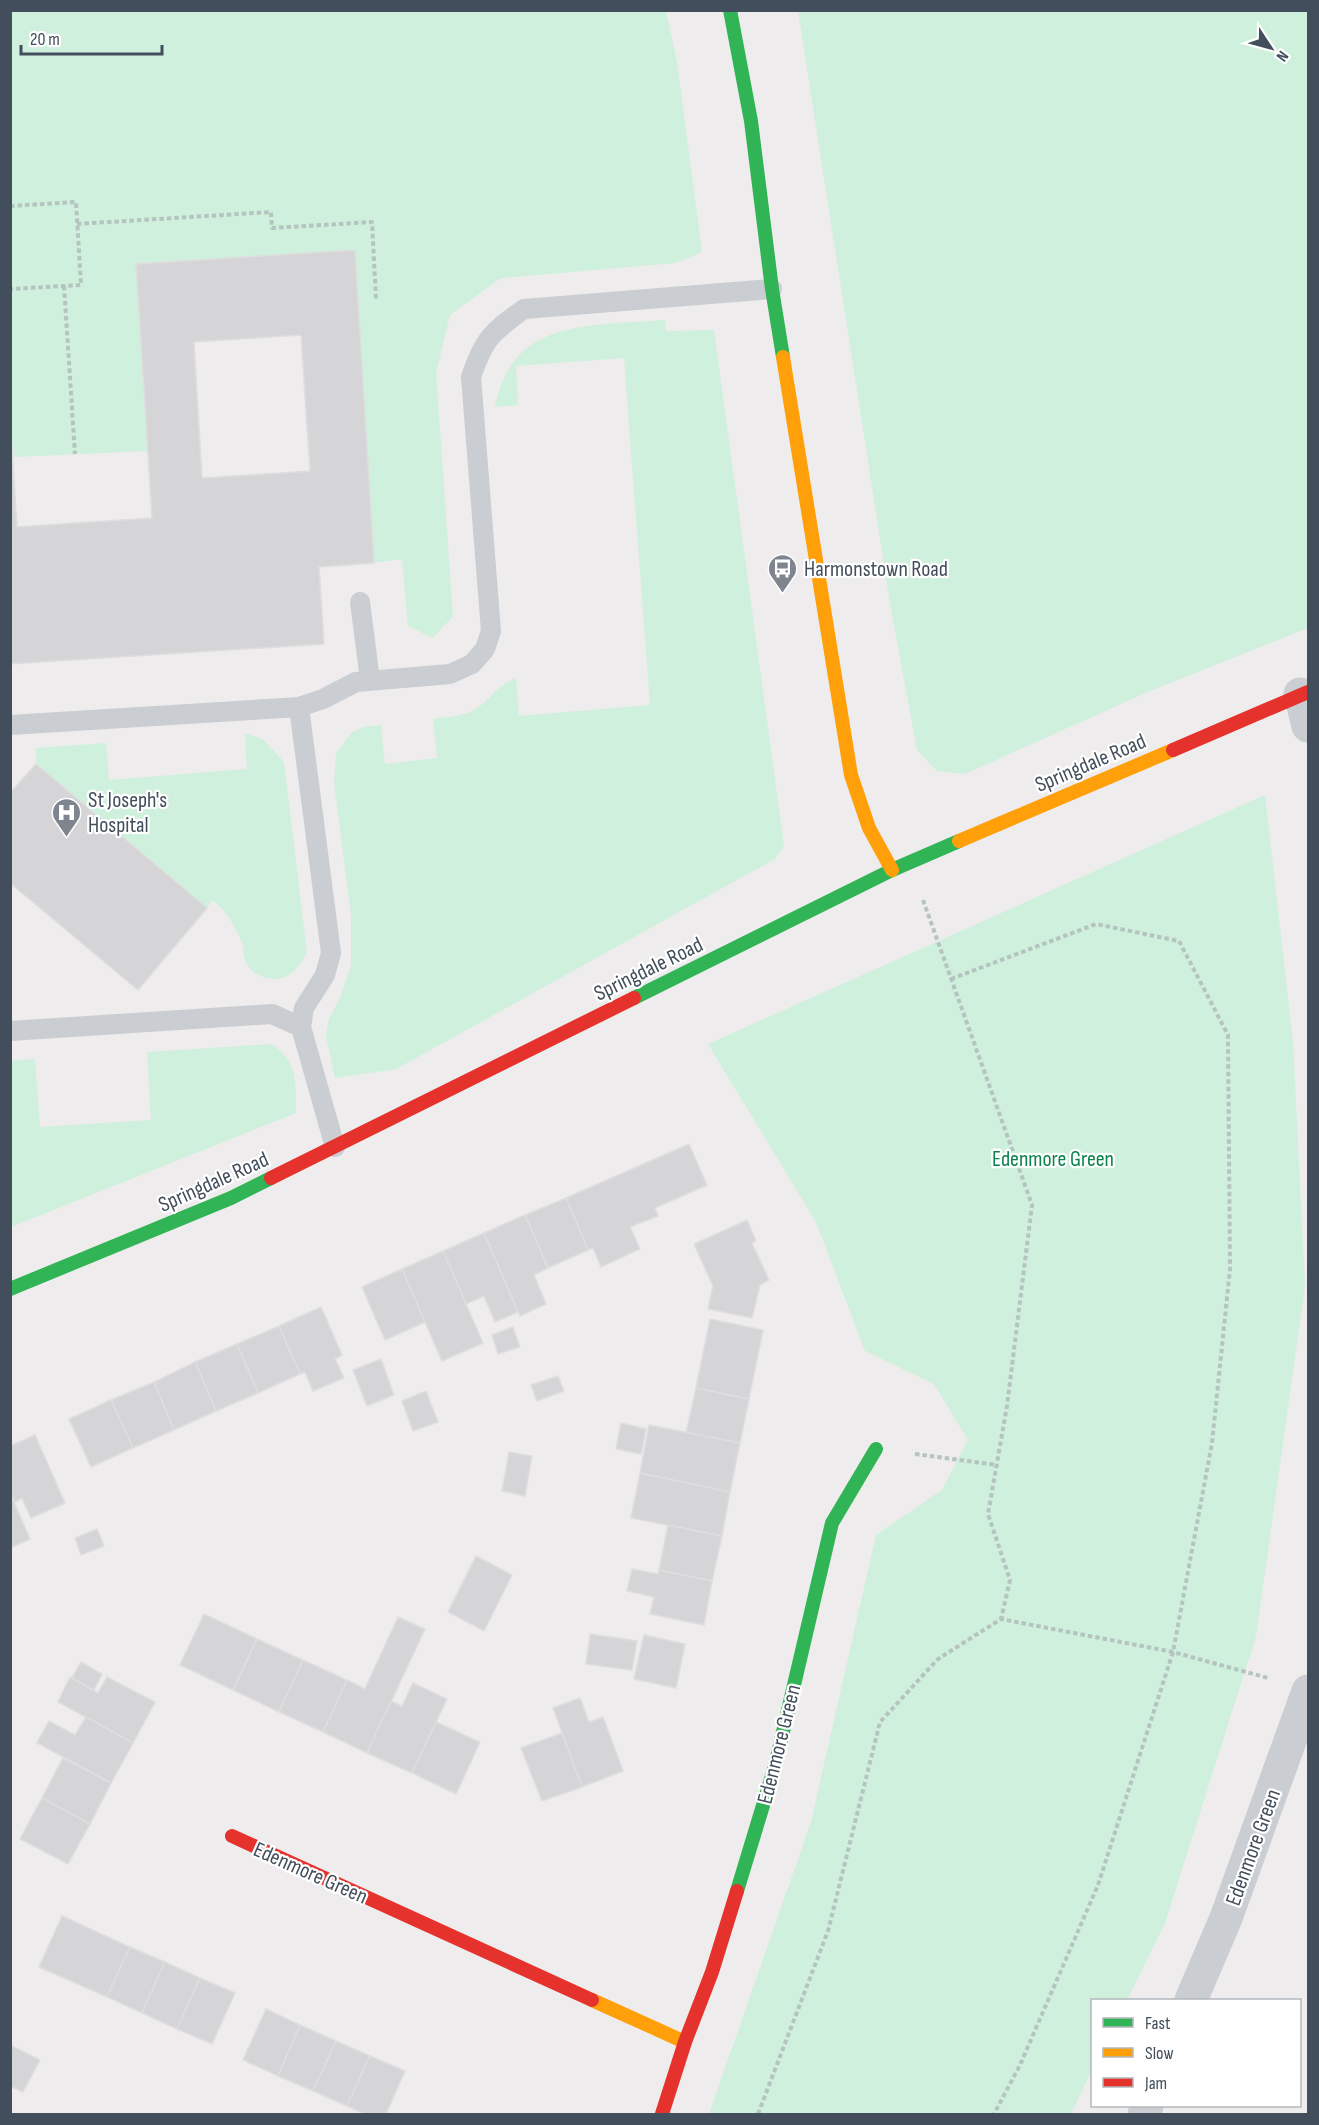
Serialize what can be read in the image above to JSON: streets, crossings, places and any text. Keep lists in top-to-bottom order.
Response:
{
  "streets": {
    "street": ["Springdale Road", "Edenmore Green"]
  },
  "parks": ["Edenmore Green"],
  "places": {
    "bus stop": ["Harmonstown Road"],
    "hospital": ["St Joseph's Hospital"]
  },
  "legend": ["Fast", "Slow", "Jam"],
  "scale_bar": "20 m",
  "north": "bottom right"
}
